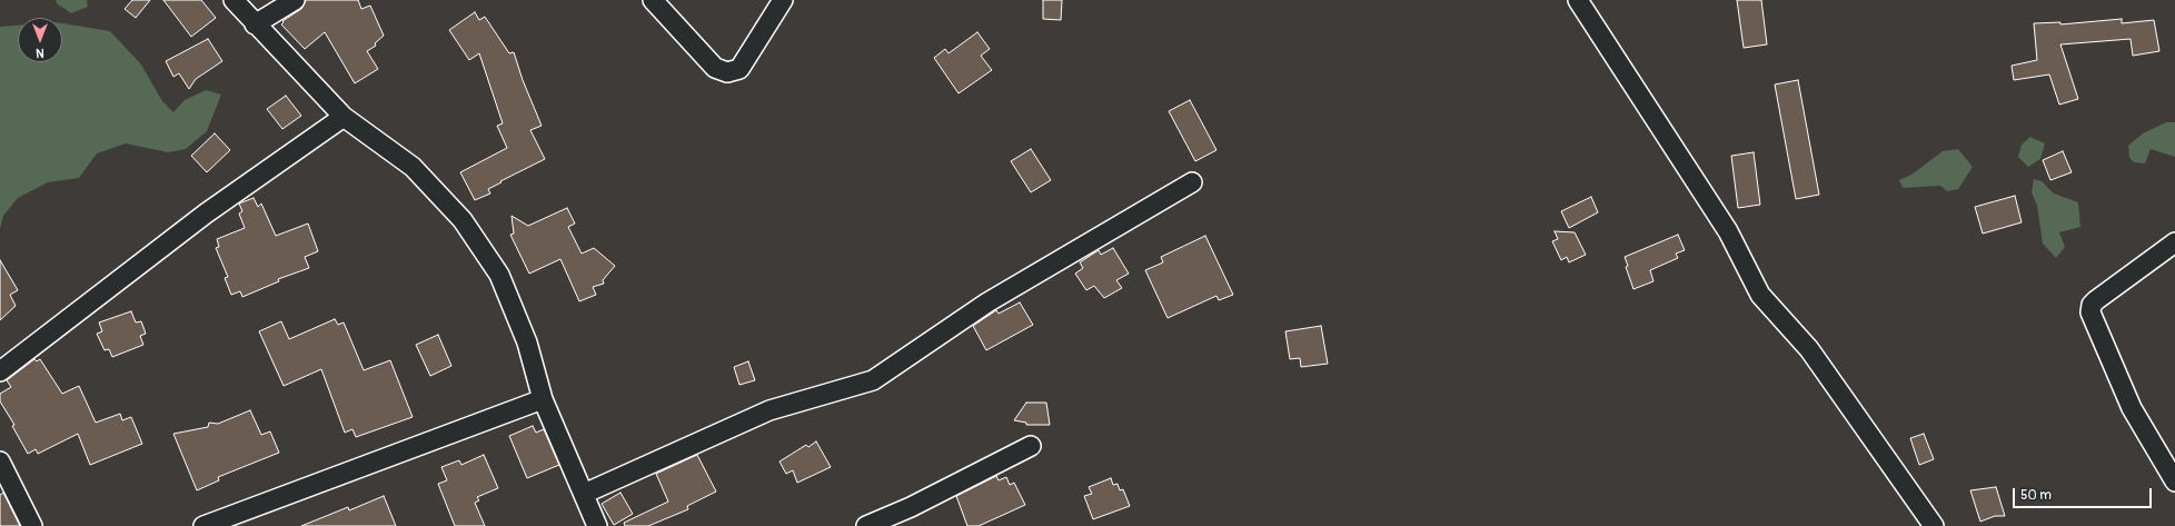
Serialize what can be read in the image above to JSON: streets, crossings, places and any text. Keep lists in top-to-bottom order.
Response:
{
  "scale_bar": "50 m",
  "north": "bottom"
}
